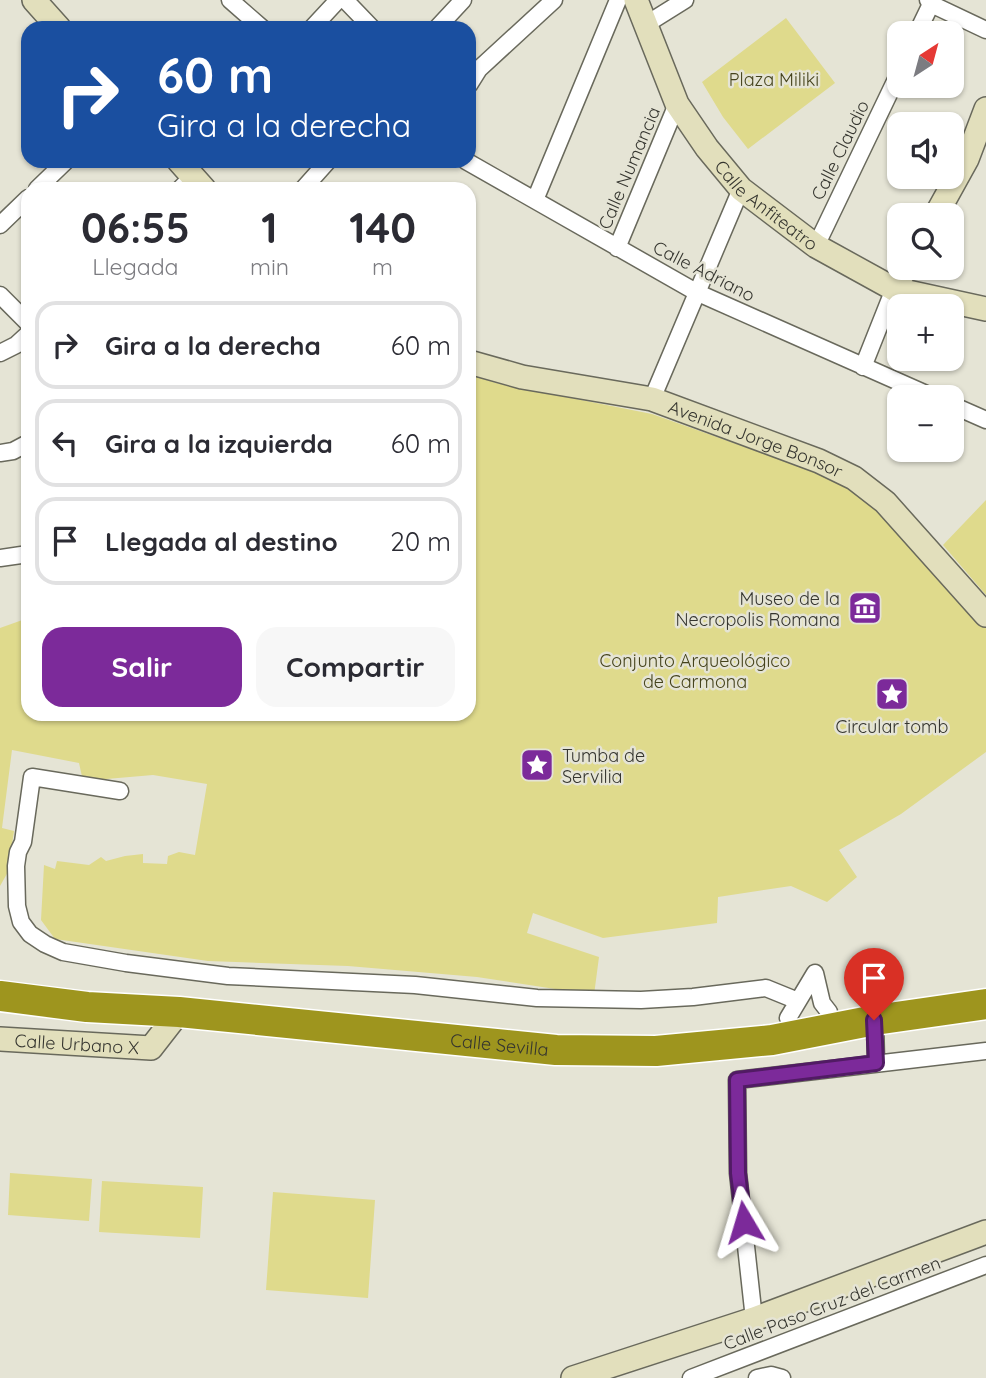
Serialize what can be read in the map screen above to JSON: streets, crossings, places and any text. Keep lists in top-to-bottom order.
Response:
{
  "streets": {
    "highway": ["Calle Sevilla"],
    "street": [
      "Calle Claudio",
      "Calle Numancia",
      "Calle Anfiteatro",
      "Calle Adriano",
      "Avenida Jorge Bonsor",
      "Calle Urbano X",
      "Calle Paso Cruz del Carmen"
    ]
  },
  "crossings": [
    ["Calle Claudio", "Calle Anfiteatro"],
    ["Calle Numancia", "Calle Anfiteatro"],
    ["Calle Numancia", "Calle Adriano"]
  ],
  "parks": ["Plaza Miliki", "Conjunto Arqueológico de Carmona"],
  "places": {
    "museum": ["Museo de la Necropolis Romana"],
    "place": ["Circular tomb", "Tumba de Servilia"]
  },
  "north": "top right",
  "page": {
    "map_buttons": ["+", "−"],
    "turn": ["60 m", "Gira a la derecha"],
    "eta": [
      "06:55",
      "Llegada",
      "1",
      "min",
      "140",
      "m"
    ],
    "list": [
      {
        "name": "Gira a la derecha",
        "value": "60 m"
      },
      {
        "name": "Gira a la izquierda",
        "value": "60 m"
      },
      {
        "name": "Llegada al destino",
        "value": "20 m"
      }
    ],
    "buttons": ["Salir", "Compartir"]
  }
}
